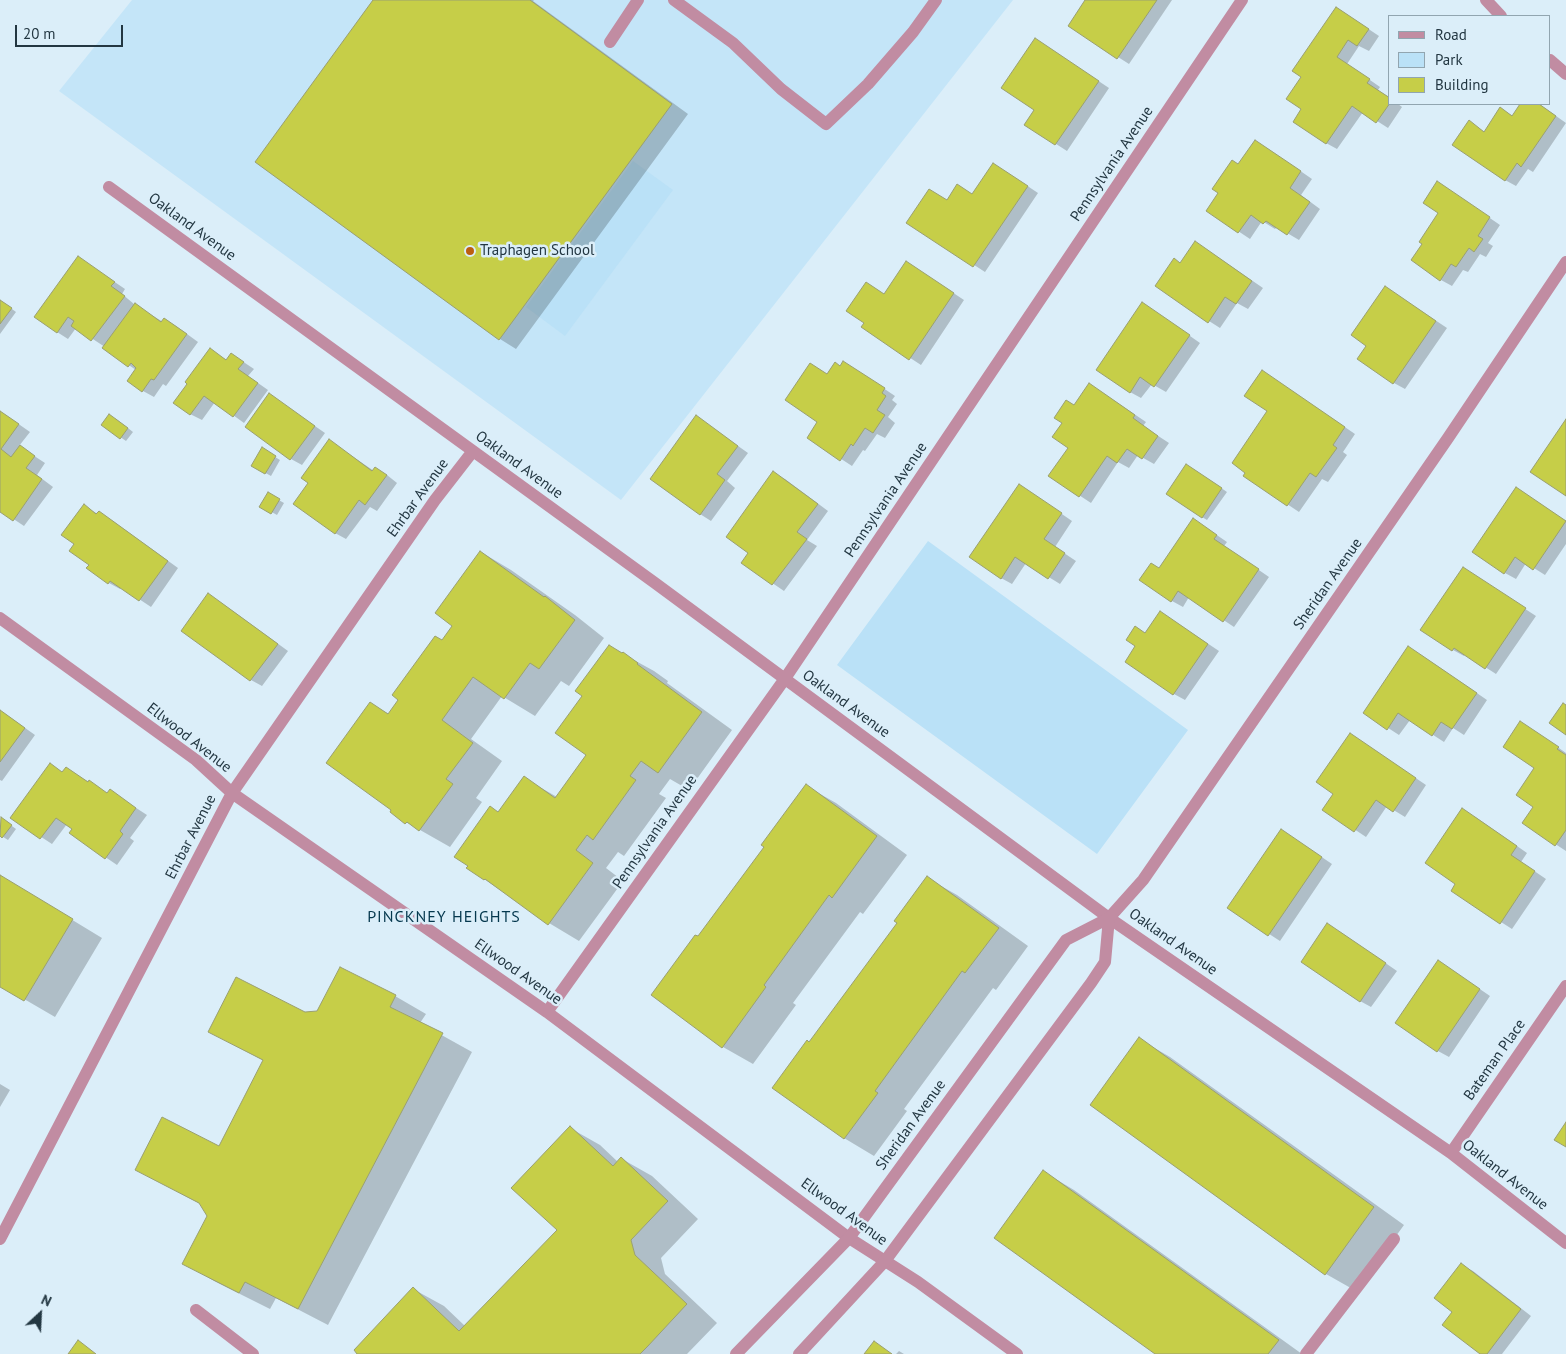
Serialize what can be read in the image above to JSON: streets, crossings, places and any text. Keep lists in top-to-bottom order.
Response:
{
  "streets": {
    "street": [
      "Pennsylvania Avenue",
      "Oakland Avenue",
      "Ehrbar Avenue",
      "Sheridan Avenue",
      "Ellwood Avenue",
      "Bateman Place"
    ]
  },
  "crossings": [
    ["Pennsylvania Avenue", "Oakland Avenue"],
    ["Pennsylvania Avenue", "Ellwood Avenue"],
    ["Oakland Avenue", "Ehrbar Avenue"],
    ["Oakland Avenue", "Sheridan Avenue"],
    ["Oakland Avenue", "Bateman Place"],
    ["Ehrbar Avenue", "Ellwood Avenue"],
    ["Sheridan Avenue", "Ellwood Avenue"]
  ],
  "districts": ["PINCKNEY HEIGHTS"],
  "places": ["Traphagen School"],
  "legend": ["Road", "Park", "Building"],
  "scale_bar": "20 m",
  "north": "top right"
}
